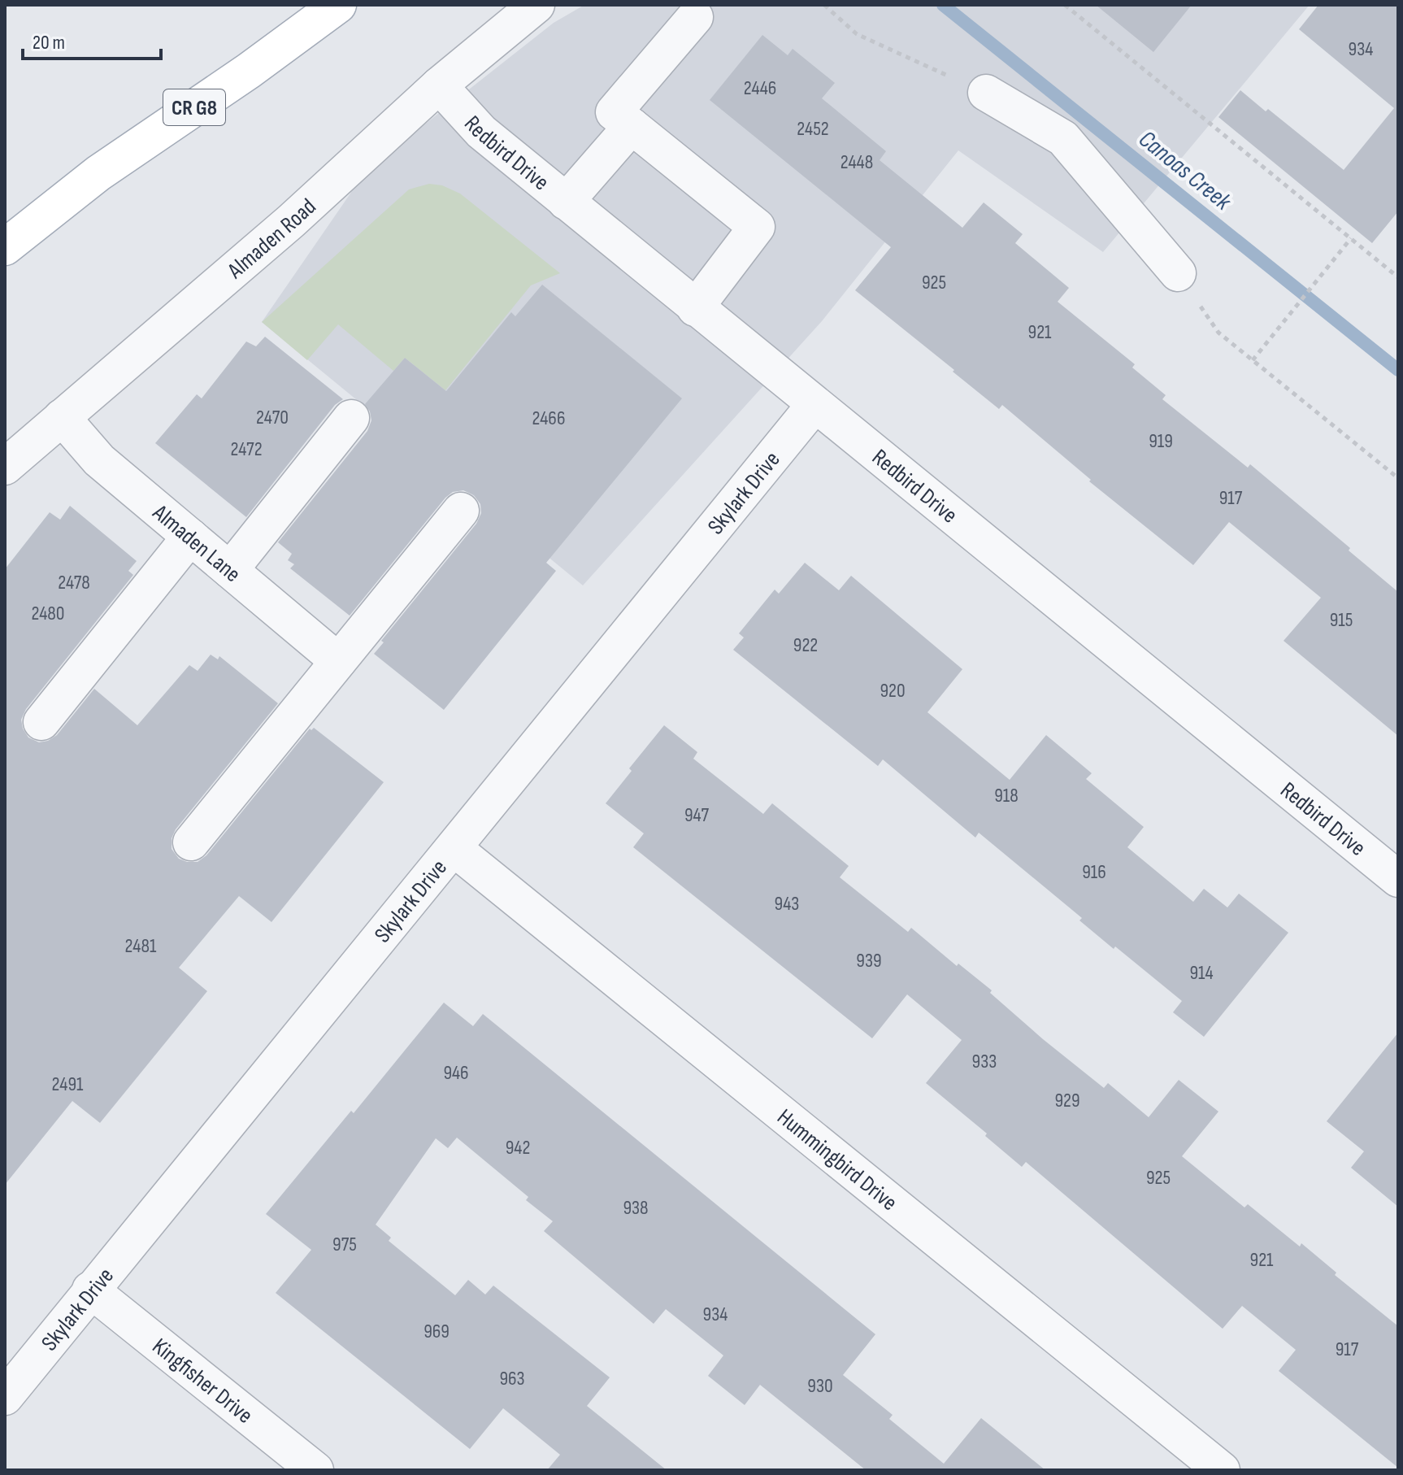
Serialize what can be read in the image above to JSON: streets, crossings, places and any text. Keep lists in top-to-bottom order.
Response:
{
  "streets": {
    "main road": ["CR G8"],
    "street": [
      "Redbird Drive",
      "Almaden Road",
      "Skylark Drive",
      "Almaden Lane",
      "Hummingbird Drive",
      "Kingfisher Drive"
    ]
  },
  "crossings": [
    ["Redbird Drive", "Almaden Road"],
    ["Redbird Drive", "Skylark Drive"],
    ["Almaden Road", "Almaden Lane"],
    ["Skylark Drive", "Hummingbird Drive"],
    ["Skylark Drive", "Kingfisher Drive"]
  ],
  "water": ["Canoas Creek"],
  "house_numbers": [
    "934",
    "2446",
    "2452",
    "2448",
    "925",
    "921",
    "2470",
    "2466",
    "919",
    "2472",
    "917",
    "2478",
    "2480",
    "915",
    "922",
    "920",
    "918",
    "947",
    "916",
    "943",
    "2481",
    "939",
    "914",
    "933",
    "946",
    "2491",
    "929",
    "942",
    "925",
    "938",
    "975",
    "921",
    "934",
    "969",
    "917",
    "963",
    "930"
  ],
  "scale_bar": "20 m"
}
